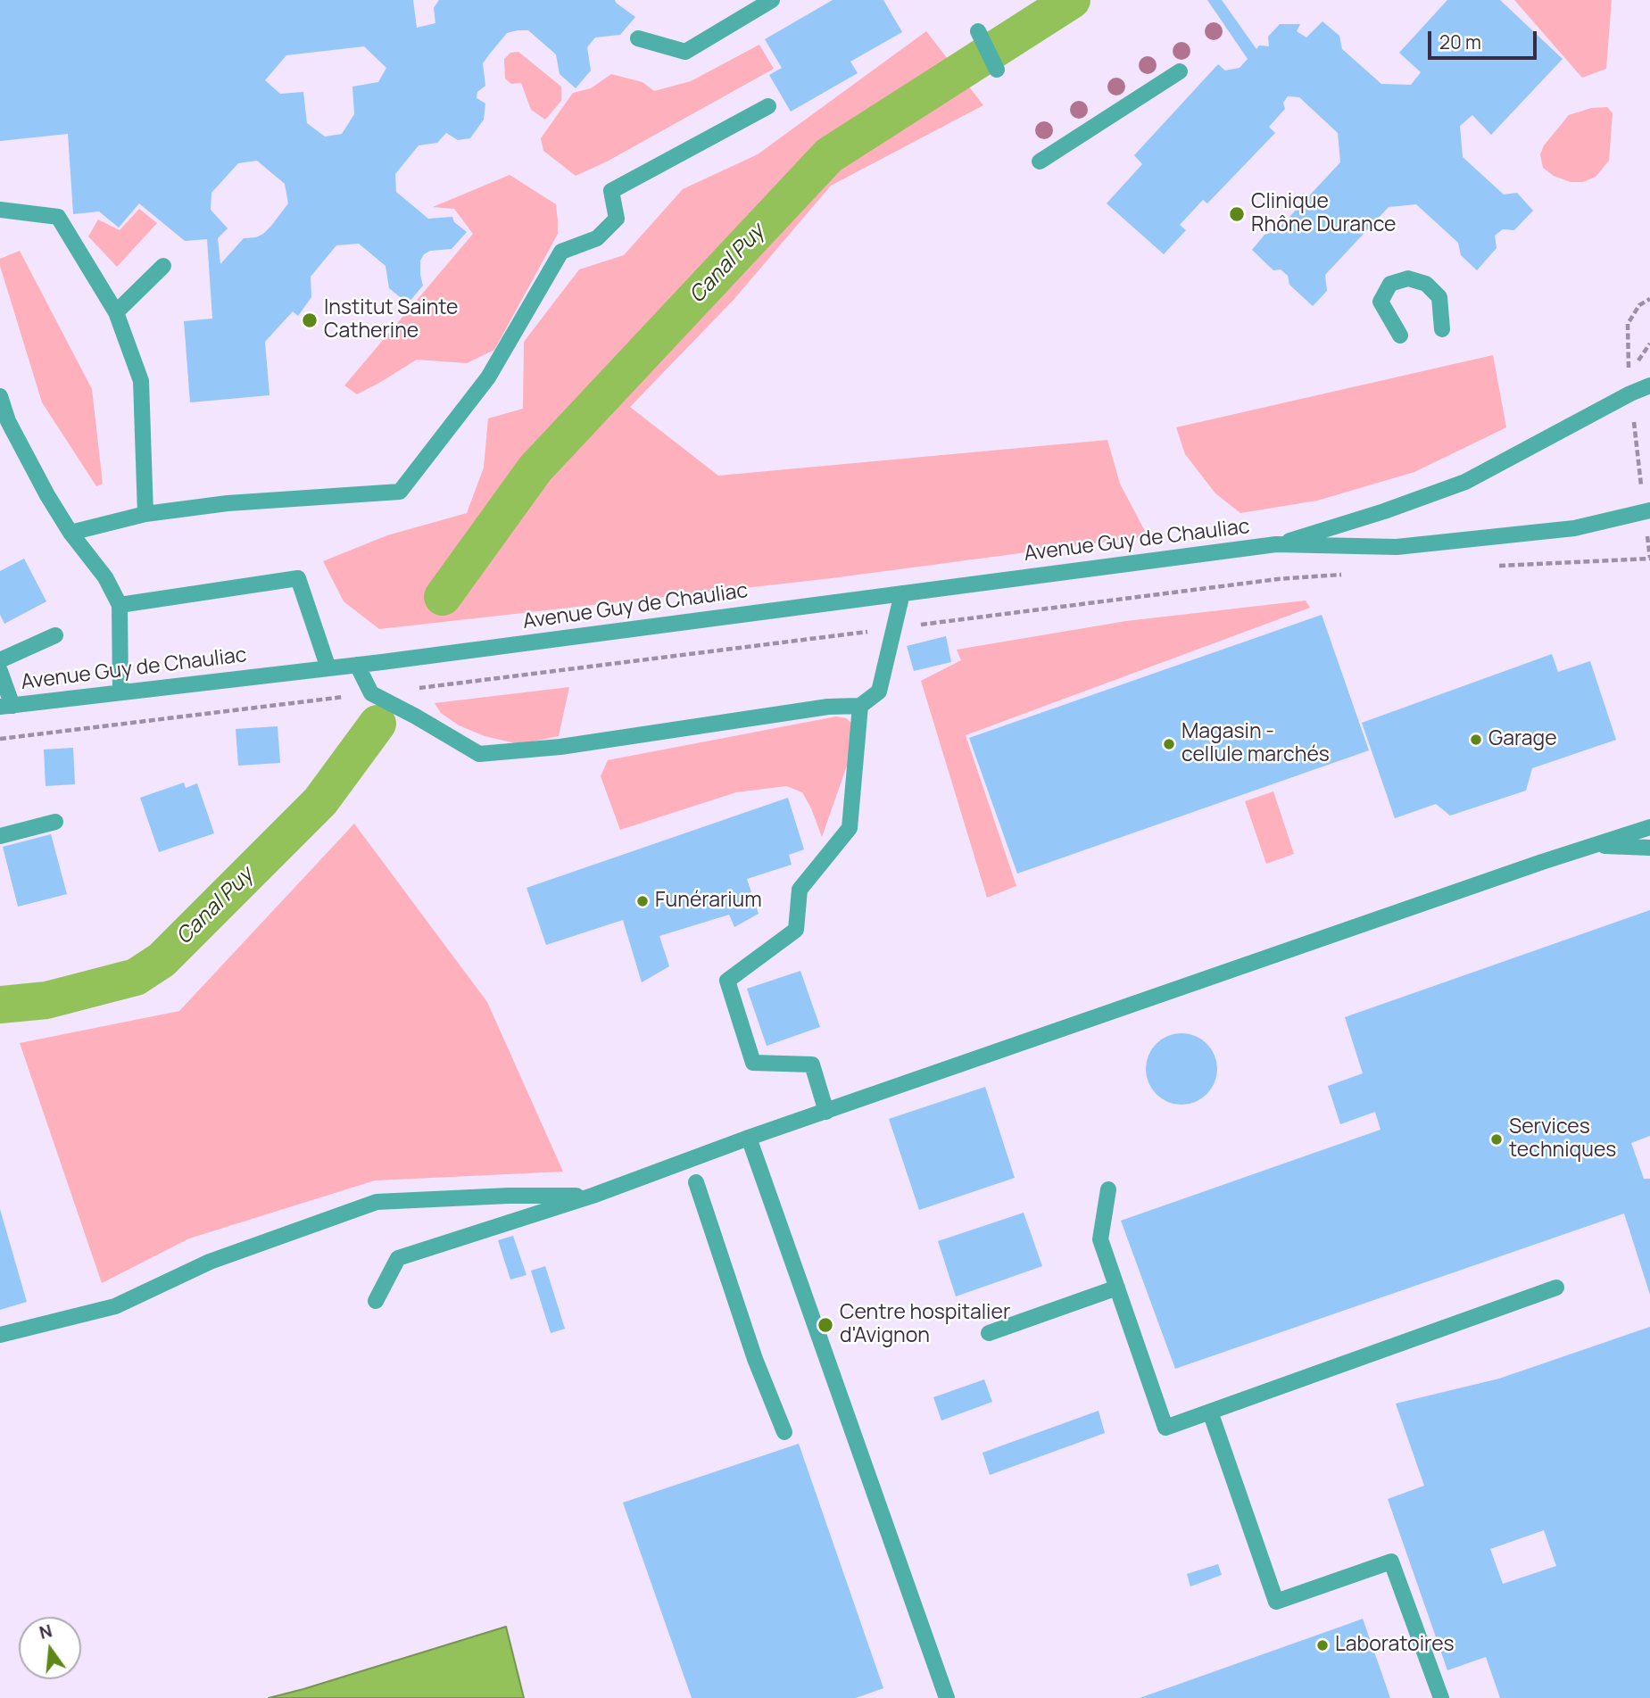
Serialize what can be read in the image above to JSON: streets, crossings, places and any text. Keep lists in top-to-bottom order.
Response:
{
  "streets": {
    "street": ["Avenue Guy de Chauliac"]
  },
  "water": ["Canal Puy"],
  "places": [
    "Clinique Rhône Durance",
    "Institut Sainte Catherine",
    "Garage",
    "Magasin - cellule marchés",
    "Funérarium",
    "Services techniques",
    "Centre hospitalier d'Avignon",
    "Laboratoires"
  ],
  "scale_bar": "20 m",
  "north": "top"
}
